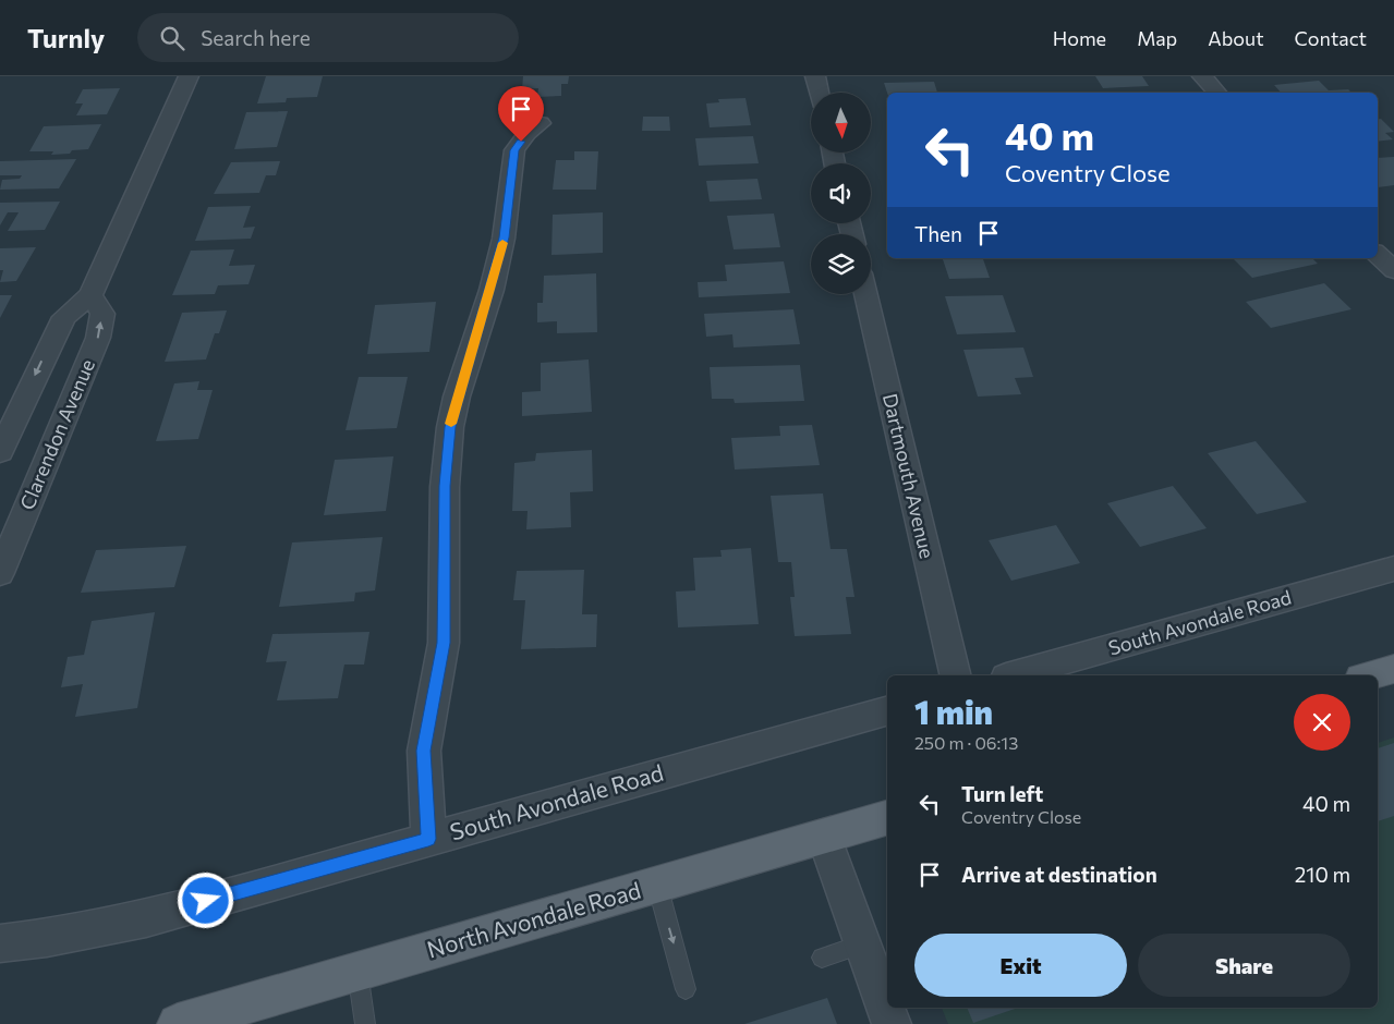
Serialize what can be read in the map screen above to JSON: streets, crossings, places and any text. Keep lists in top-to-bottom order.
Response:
{
  "streets": {
    "main road": ["North Avondale Road"],
    "street": ["Clarendon Avenue", "Dartmouth Avenue", "South Avondale Road"]
  },
  "north": "bottom",
  "page": {
    "header": "Turnly",
    "search": "Search here",
    "nav": [
      "Home",
      "Map",
      "About",
      "Contact"
    ],
    "turn": ["40 m", "Coventry Close"],
    "then": "Then",
    "heading": ["1 min", "250 m · 06:13"],
    "list": [
      {
        "name": "Turn left",
        "note": "Coventry Close",
        "value": "40 m"
      },
      {
        "name": "Arrive at destination",
        "value": "210 m"
      }
    ],
    "buttons": ["Exit", "Share"]
  }
}
